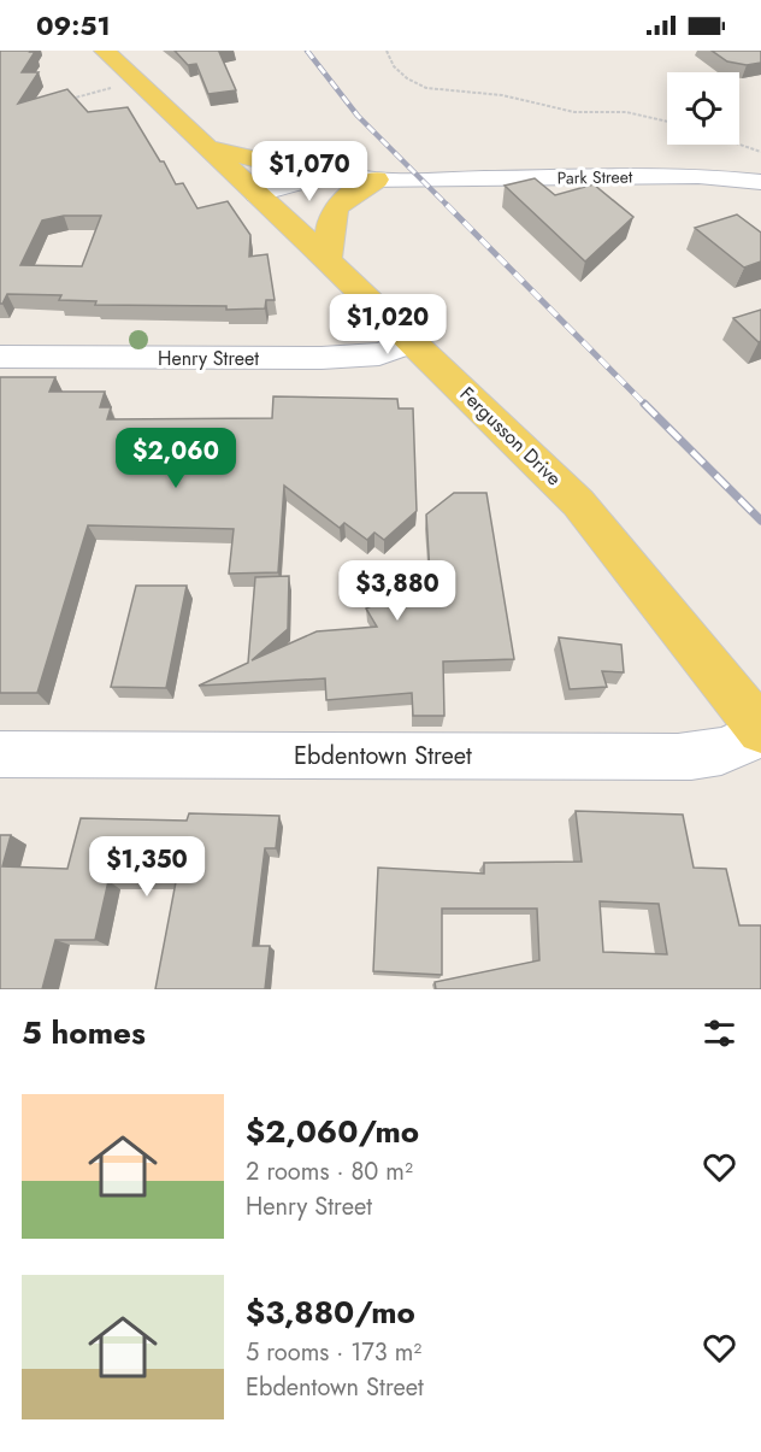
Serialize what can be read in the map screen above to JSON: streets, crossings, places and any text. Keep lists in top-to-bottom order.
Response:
{
  "streets": {
    "main road": ["Fergusson Drive"],
    "street": ["Park Street", "Henry Street", "Ebdentown Street"]
  },
  "crossings": [
    ["Park Street", "Fergusson Drive"],
    ["Henry Street", "Fergusson Drive"],
    ["Fergusson Drive", "Ebdentown Street"]
  ],
  "page": {
    "status": "09:51",
    "price": [
      "$1,070",
      "$1,020",
      "$2,060",
      "$3,880",
      "$1,350"
    ],
    "heading": "5 homes",
    "list": [
      {
        "name": "$2,060/mo",
        "note": "2 rooms · 80 m² · Henry Street"
      },
      {
        "name": "$3,880/mo",
        "note": "5 rooms · 173 m² · Ebdentown Street"
      }
    ]
  }
}
